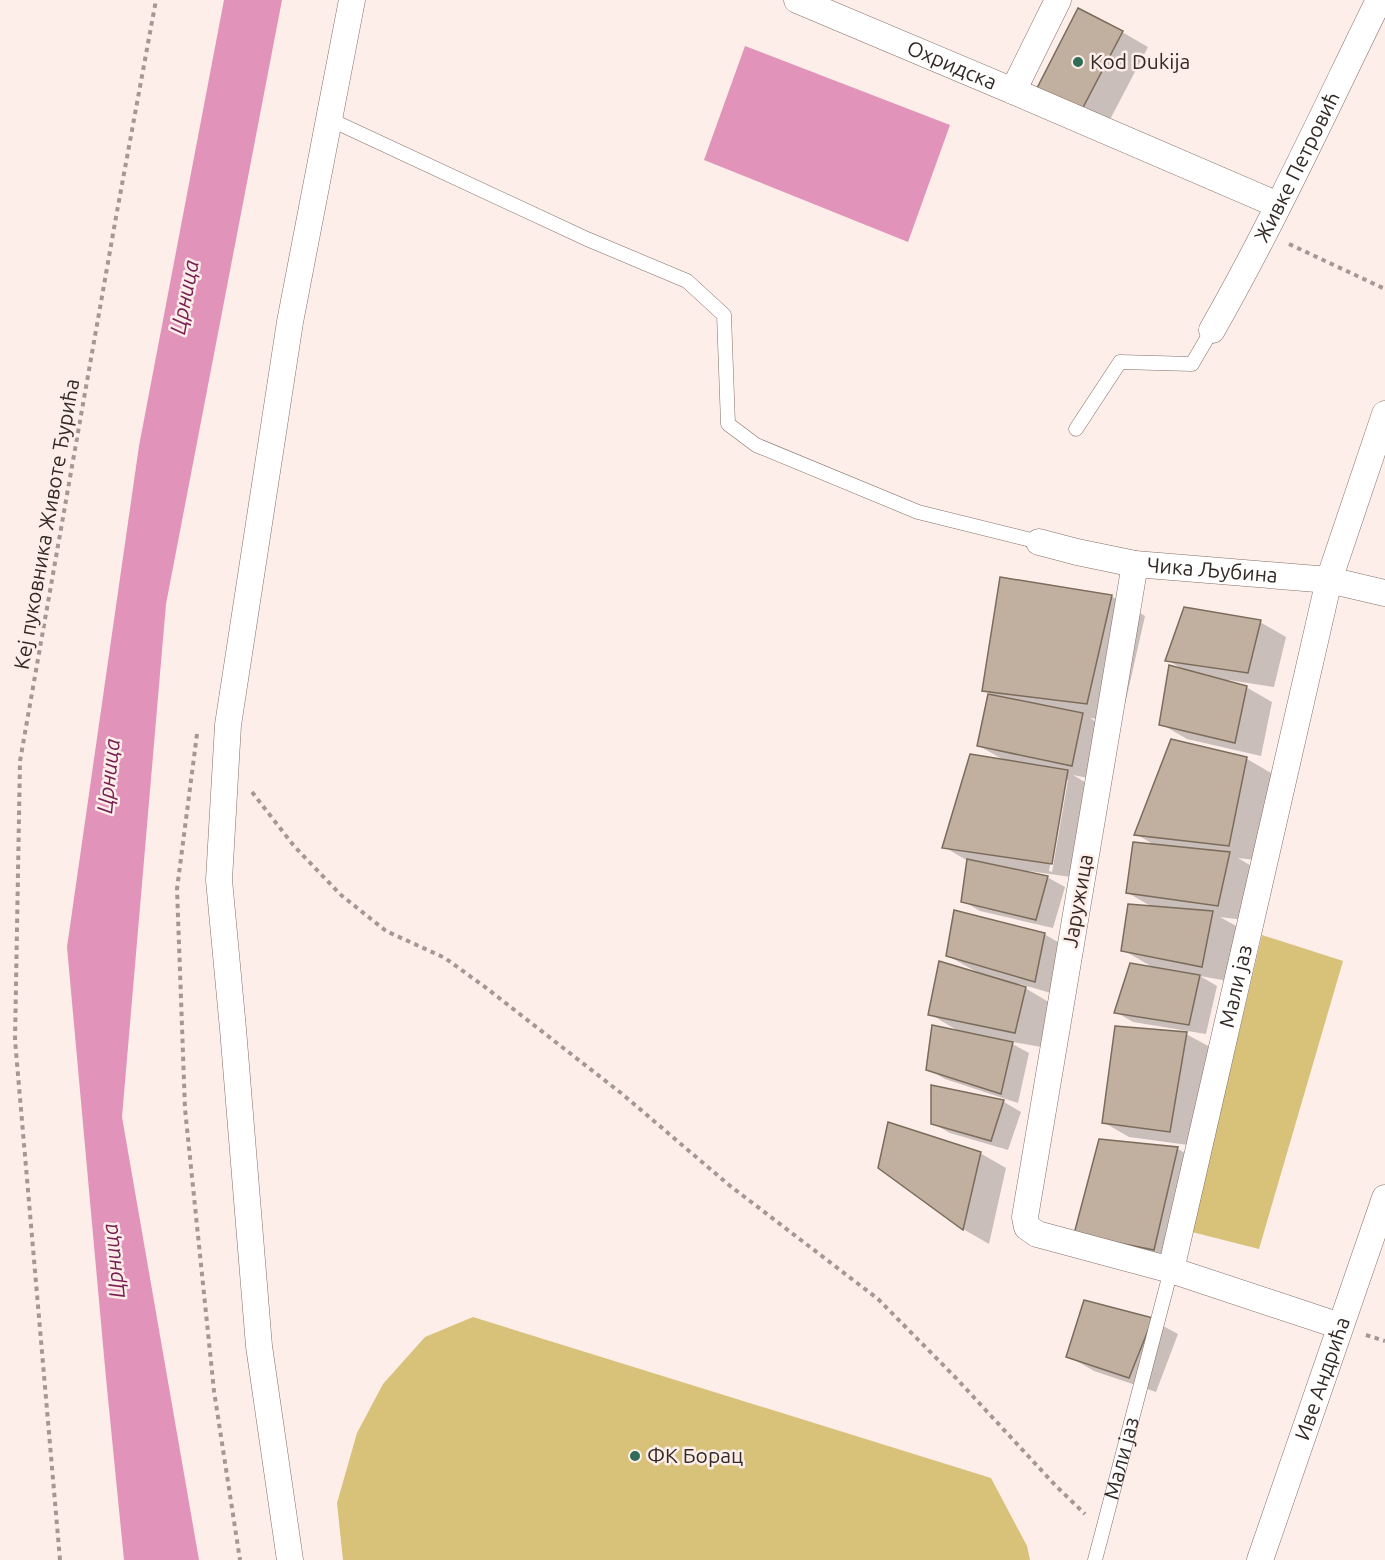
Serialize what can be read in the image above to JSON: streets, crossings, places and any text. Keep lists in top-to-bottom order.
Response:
{
  "streets": {
    "street": [
      "Охридска",
      "Живке Петровић",
      "Чика Љубина",
      "Јаружица",
      "Мали јаз",
      "Иве Андрића"
    ],
    "path": ["Кеј пуковника Животе Ђурића"]
  },
  "crossings": [
    ["Чика Љубина", "Јаружица"],
    ["Чика Љубина", "Мали јаз"],
    ["Јаружица", "Мали јаз"]
  ],
  "water": ["Црница"],
  "places": ["Kod Dukija", "ФК Борац"]
}
